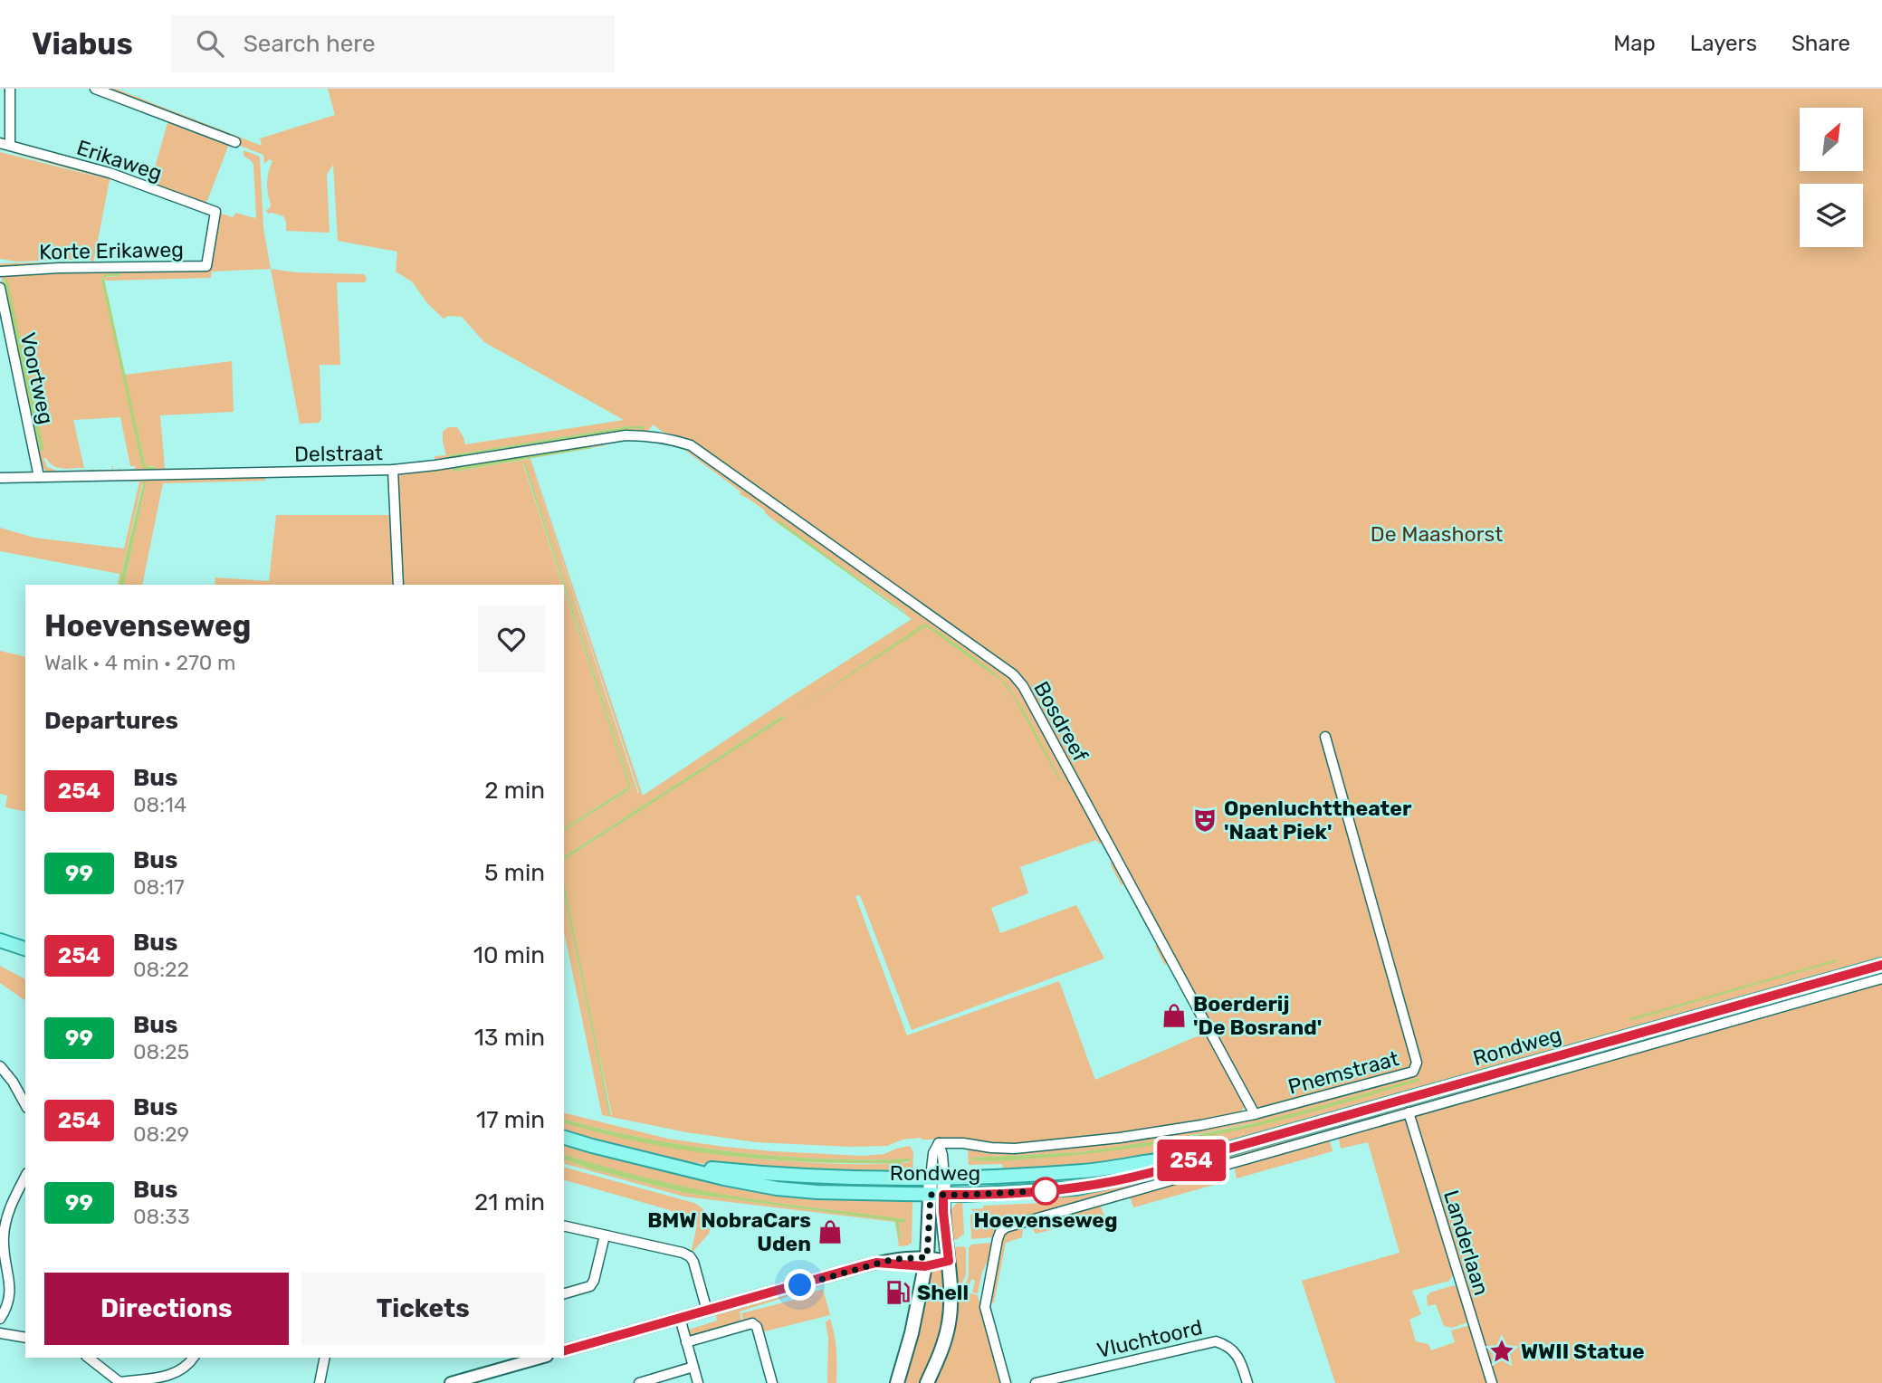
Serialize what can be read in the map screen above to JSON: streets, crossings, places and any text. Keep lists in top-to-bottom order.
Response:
{
  "streets": {
    "main road": ["Rondweg"],
    "street": [
      "Erikaweg",
      "Korte Erikaweg",
      "Voortweg",
      "Delstraat",
      "Bosdreef",
      "Pnemstraat",
      "Landerlaan",
      "Vluchtoord"
    ]
  },
  "crossings": [
    ["Erikaweg", "Korte Erikaweg"],
    ["Voortweg", "Delstraat"],
    ["Delstraat", "Bosdreef"],
    ["Bosdreef", "Pnemstraat"],
    ["Rondweg", "Pnemstraat"]
  ],
  "parks": ["De Maashorst"],
  "places": {
    "theatre": ["Openluchttheater 'Naat Piek'"],
    "shop": ["Boerderij 'De Bosrand'", "BMW NobraCars Uden"],
    "other": ["Hoevenseweg"],
    "fuel station": ["Shell"],
    "place": ["WWII Statue"]
  },
  "lines": ["bus line 254"],
  "north": "top right",
  "page": {
    "header": "Viabus",
    "search": "Search here",
    "nav": ["Map", "Layers", "Share"],
    "on_map": "254",
    "heading": [
      ["Hoevenseweg", "Walk · 4 min · 270 m"],
      "Departures"
    ],
    "list": [
      {
        "mark": "254",
        "name": "Bus",
        "note": "08:14",
        "value": "2 min"
      },
      {
        "mark": "99",
        "name": "Bus",
        "note": "08:17",
        "value": "5 min"
      },
      {
        "mark": "254",
        "name": "Bus",
        "note": "08:22",
        "value": "10 min"
      },
      {
        "mark": "99",
        "name": "Bus",
        "note": "08:25",
        "value": "13 min"
      },
      {
        "mark": "254",
        "name": "Bus",
        "note": "08:29",
        "value": "17 min"
      },
      {
        "mark": "99",
        "name": "Bus",
        "note": "08:33",
        "value": "21 min"
      }
    ],
    "buttons": ["Directions", "Tickets"]
  }
}
